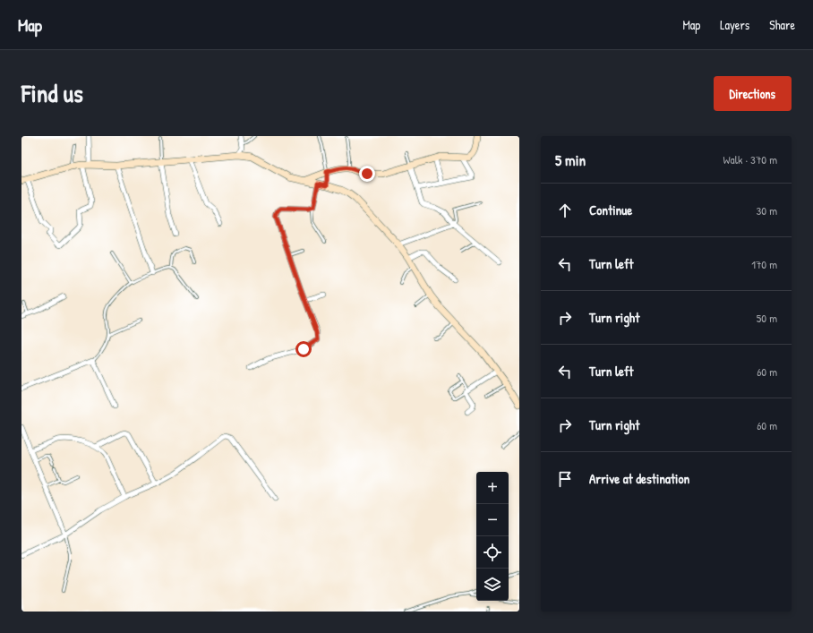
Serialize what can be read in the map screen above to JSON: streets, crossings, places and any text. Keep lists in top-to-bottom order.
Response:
{
  "page": {
    "header": "Map",
    "nav": ["Map", "Layers", "Share"],
    "title": "Find us",
    "buttons": "Directions",
    "heading": ["5 min", "Walk · 370 m"],
    "list": [
      ["Continue", "30 m"],
      ["Turn left", "170 m"],
      ["Turn right", "50 m"],
      ["Turn left", "60 m"],
      ["Turn right", "60 m"],
      "Arrive at destination"
    ],
    "map_buttons": ["+", "−"]
  }
}
